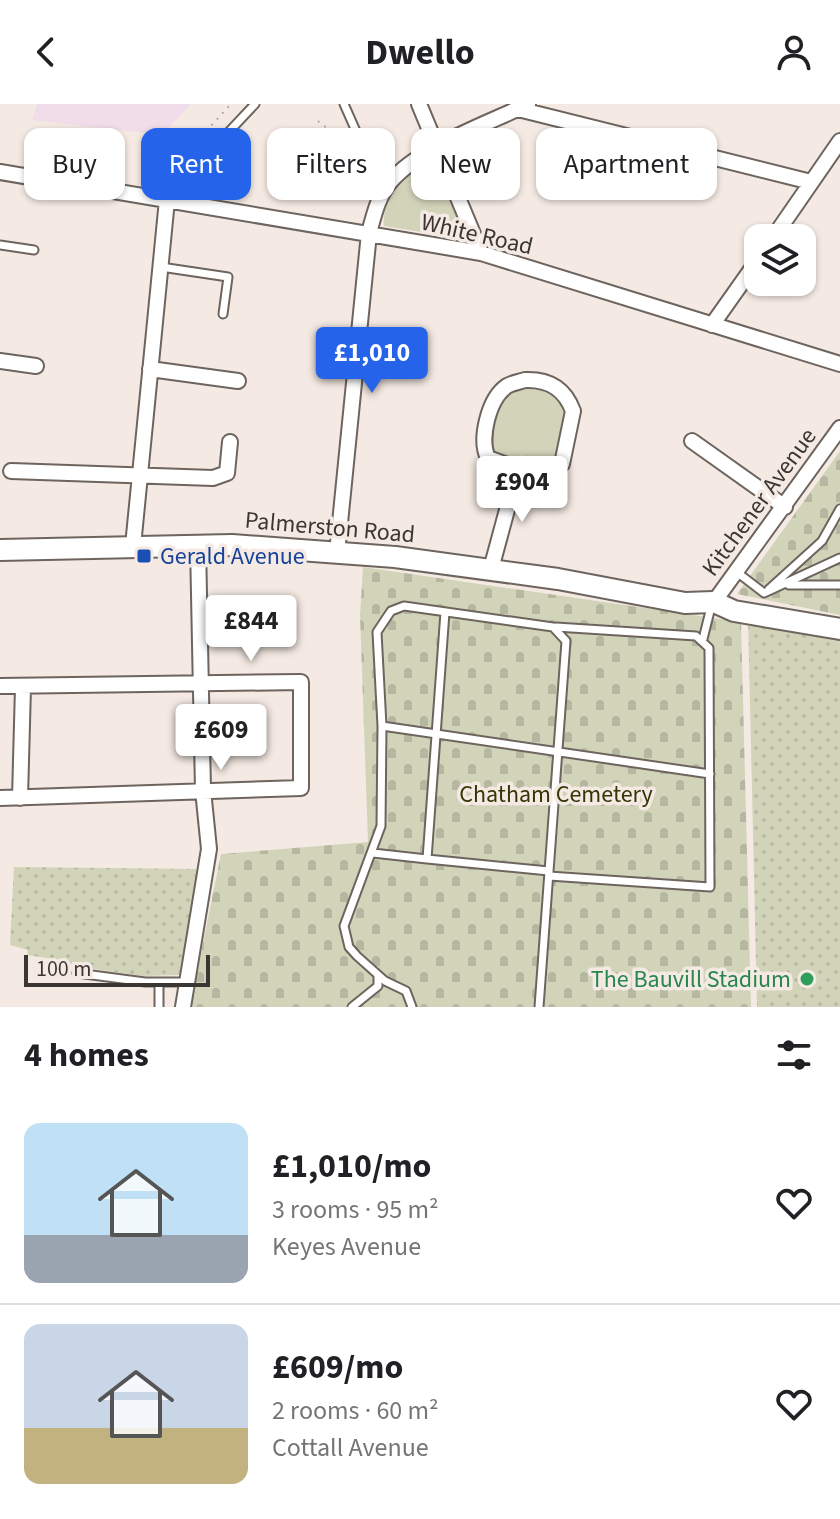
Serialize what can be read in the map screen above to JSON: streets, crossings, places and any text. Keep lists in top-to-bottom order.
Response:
{
  "streets": {
    "street": ["White Road", "Kitchener Avenue", "Palmerston Road"]
  },
  "crossings": [
    ["Kitchener Avenue", "Palmerston Road"]
  ],
  "parks": ["Chatham Cemetery"],
  "places": {
    "transit": ["Gerald Avenue"],
    "other": ["The Bauvill Stadium"]
  },
  "scale_bar": "100 m",
  "page": {
    "header": "Dwello",
    "chip": [
      "Buy",
      "Rent",
      "Filters",
      "New",
      "Apartment"
    ],
    "price": [
      "£1,010",
      "£904",
      "£844",
      "£609"
    ],
    "scale": "100 m",
    "heading": "4 homes",
    "list": [
      {
        "name": "£1,010/mo",
        "note": "3 rooms · 95 m² · Keyes Avenue"
      },
      {
        "name": "£609/mo",
        "note": "2 rooms · 60 m² · Cottall Avenue"
      }
    ]
  }
}
